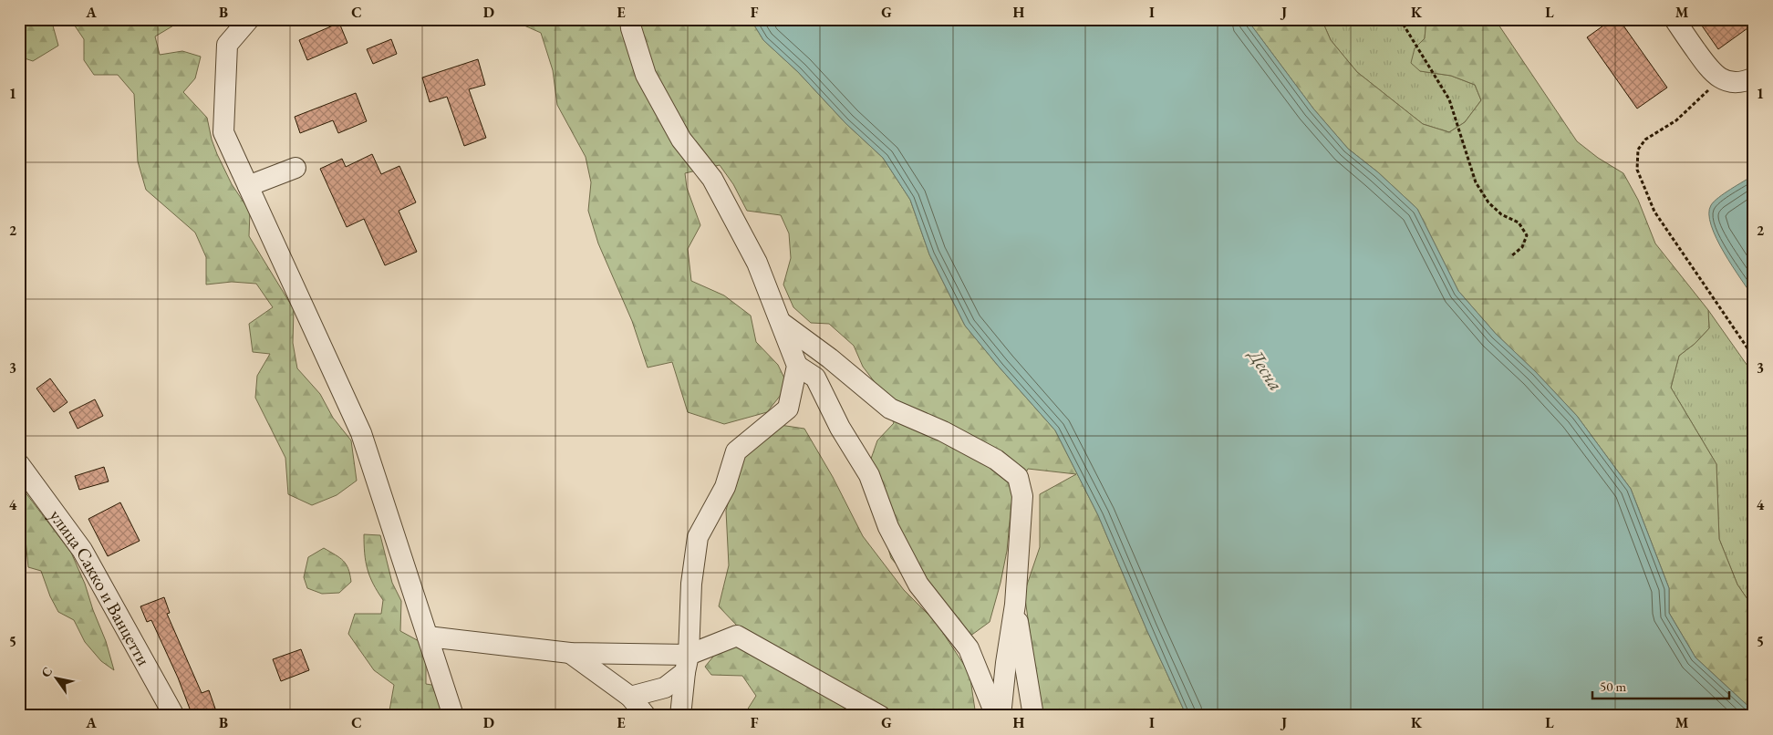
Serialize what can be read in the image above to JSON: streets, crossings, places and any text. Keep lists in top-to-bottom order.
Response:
{
  "streets": {
    "street": ["улица Сакко и Ванцетти"]
  },
  "water": ["Десна"],
  "scale_bar": "50 m",
  "north": "top left",
  "grid": {
    "columns": [
      "A",
      "B",
      "C",
      "D",
      "E",
      "F",
      "G",
      "H",
      "I",
      "J",
      "K",
      "L",
      "M"
    ],
    "rows": [
      "1",
      "2",
      "3",
      "4",
      "5"
    ]
  }
}
